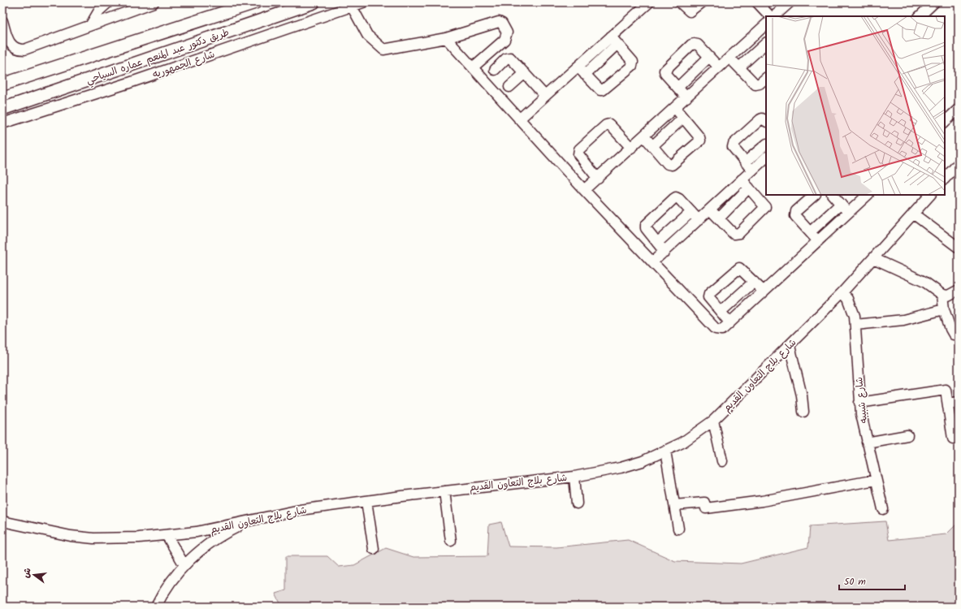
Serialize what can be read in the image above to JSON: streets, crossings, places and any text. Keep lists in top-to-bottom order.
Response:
{
  "streets": {
    "main road": ["طريق دكتور عبد المنعم عماره السياحي"],
    "street": ["شارع الجمهوريه", "شارع بلاج التعاون القديم", "شارع شبيبه"]
  },
  "crossings": [
    ["شارع بلاج التعاون القديم", "شارع شبيبه"]
  ],
  "scale_bar": "50 m",
  "north": "left"
}
